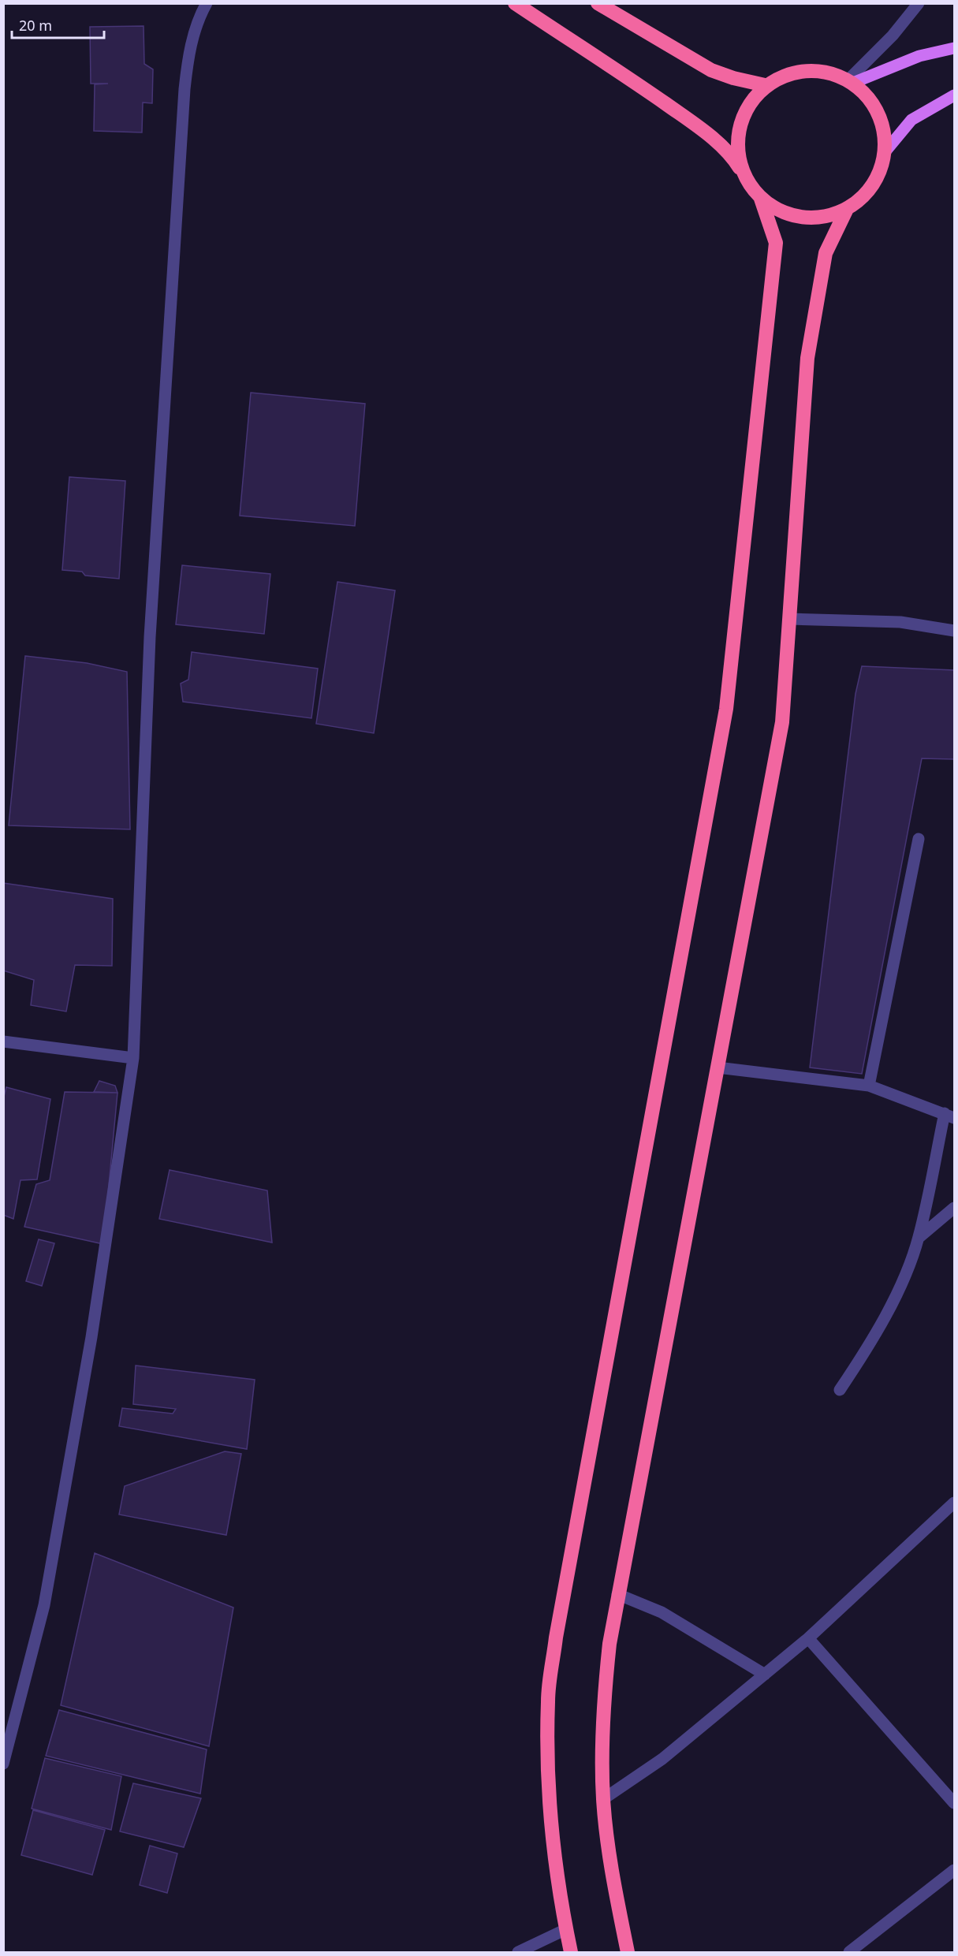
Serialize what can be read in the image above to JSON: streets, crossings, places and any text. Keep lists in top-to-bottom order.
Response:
{
  "scale_bar": "20 m"
}
